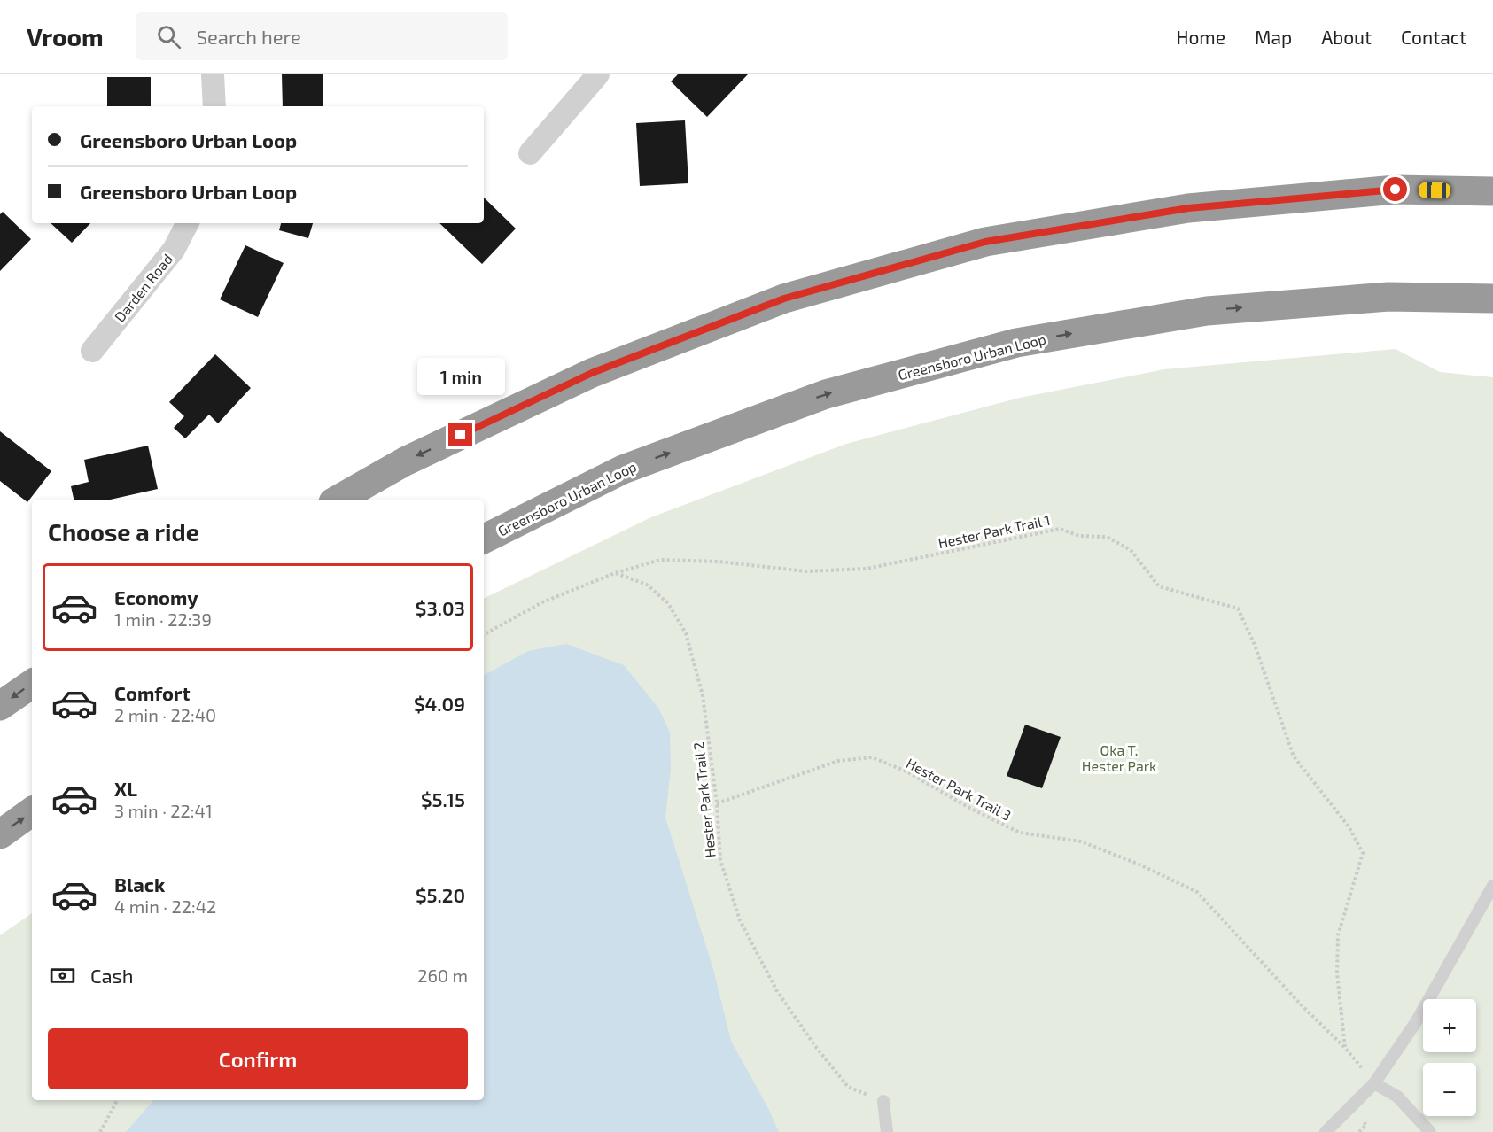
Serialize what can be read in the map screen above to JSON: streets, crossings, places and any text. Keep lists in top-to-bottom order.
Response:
{
  "streets": {
    "highway": ["Greensboro Urban Loop"],
    "street": ["Darden Road"],
    "path": ["Hester Park Trail 1", "Hester Park Trail 3", "Hester Park Trail 2"]
  },
  "crossings": [
    ["Hester Park Trail 1", "Hester Park Trail 3"],
    ["Hester Park Trail 1", "Hester Park Trail 2"],
    ["Hester Park Trail 3", "Hester Park Trail 2"]
  ],
  "parks": ["Oka T. Hester Park"],
  "page": {
    "header": "Vroom",
    "search": "Search here",
    "nav": [
      "Home",
      "Map",
      "About",
      "Contact"
    ],
    "banner": ["Greensboro Urban Loop", "Greensboro Urban Loop"],
    "bubble": "1 min",
    "heading": "Choose a ride",
    "list": [
      {
        "name": "Economy",
        "note": "1 min · 22:39",
        "value": "$3.03"
      },
      {
        "name": "Comfort",
        "note": "2 min · 22:40",
        "value": "$4.09"
      },
      {
        "name": "XL",
        "note": "3 min · 22:41",
        "value": "$5.15"
      },
      {
        "name": "Black",
        "note": "4 min · 22:42",
        "value": "$5.20"
      }
    ],
    "pay": ["Cash", "260 m"],
    "map_buttons": ["+", "−"],
    "buttons": "Confirm"
  }
}
